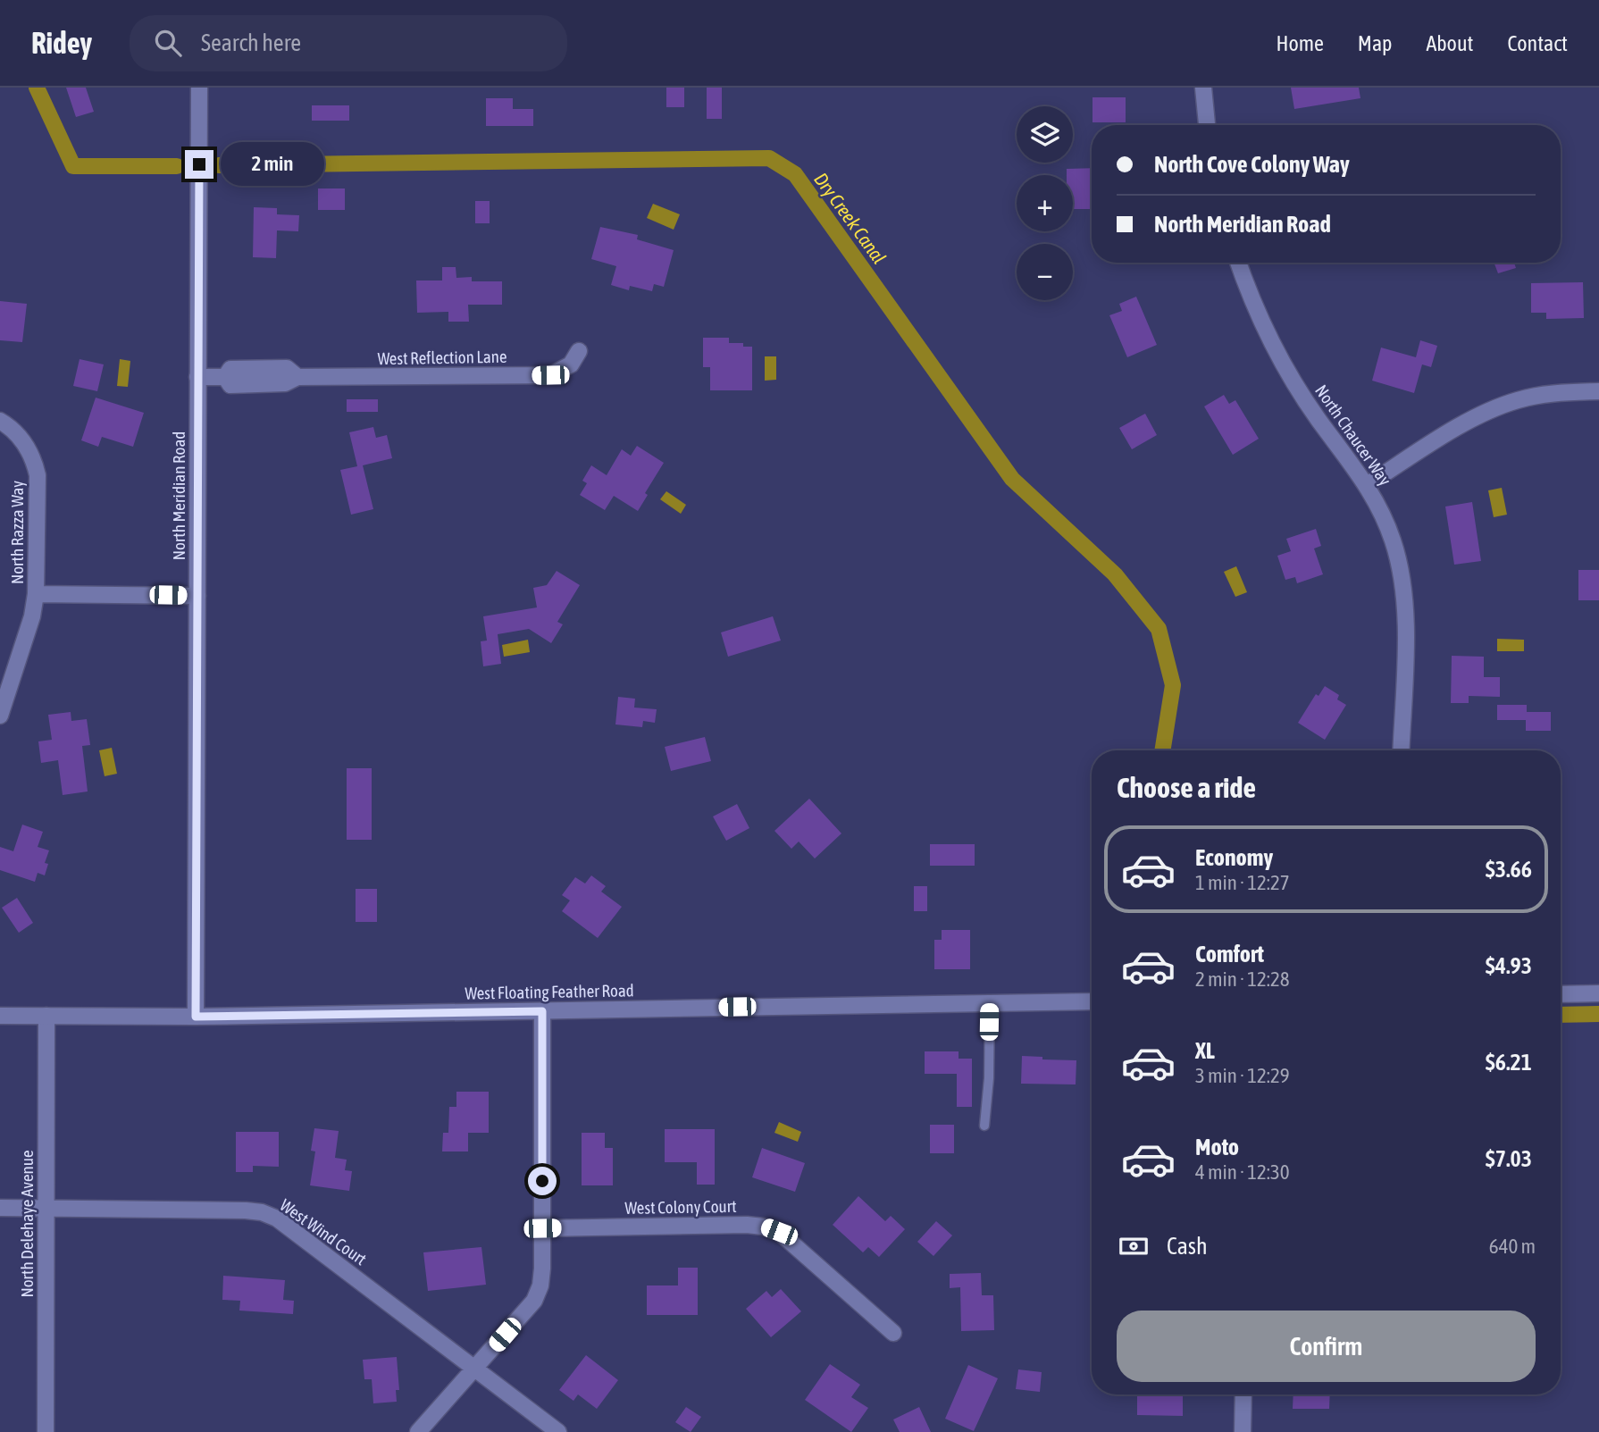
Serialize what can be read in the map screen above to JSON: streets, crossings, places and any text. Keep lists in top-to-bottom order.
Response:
{
  "streets": {
    "street": [
      "West Reflection Lane",
      "North Chaucer Way",
      "North Meridian Road",
      "North Razza Way",
      "West Floating Feather Road",
      "West Colony Court",
      "North Delehaye Avenue",
      "West Wind Court"
    ]
  },
  "crossings": [
    ["West Reflection Lane", "North Meridian Road"],
    ["North Meridian Road", "West Floating Feather Road"],
    ["West Floating Feather Road", "North Delehaye Avenue"],
    ["North Delehaye Avenue", "West Wind Court"]
  ],
  "water": ["Dry Creek Canal"],
  "page": {
    "header": "Ridey",
    "search": "Search here",
    "nav": [
      "Home",
      "Map",
      "About",
      "Contact"
    ],
    "map_buttons": ["+", "−"],
    "banner": ["North Cove Colony Way", "North Meridian Road"],
    "bubble": "2 min",
    "heading": "Choose a ride",
    "list": [
      {
        "name": "Economy",
        "note": "1 min · 12:27",
        "value": "$3.66"
      },
      {
        "name": "Comfort",
        "note": "2 min · 12:28",
        "value": "$4.93"
      },
      {
        "name": "XL",
        "note": "3 min · 12:29",
        "value": "$6.21"
      },
      {
        "name": "Moto",
        "note": "4 min · 12:30",
        "value": "$7.03"
      }
    ],
    "pay": ["Cash", "640 m"],
    "buttons": "Confirm"
  }
}
